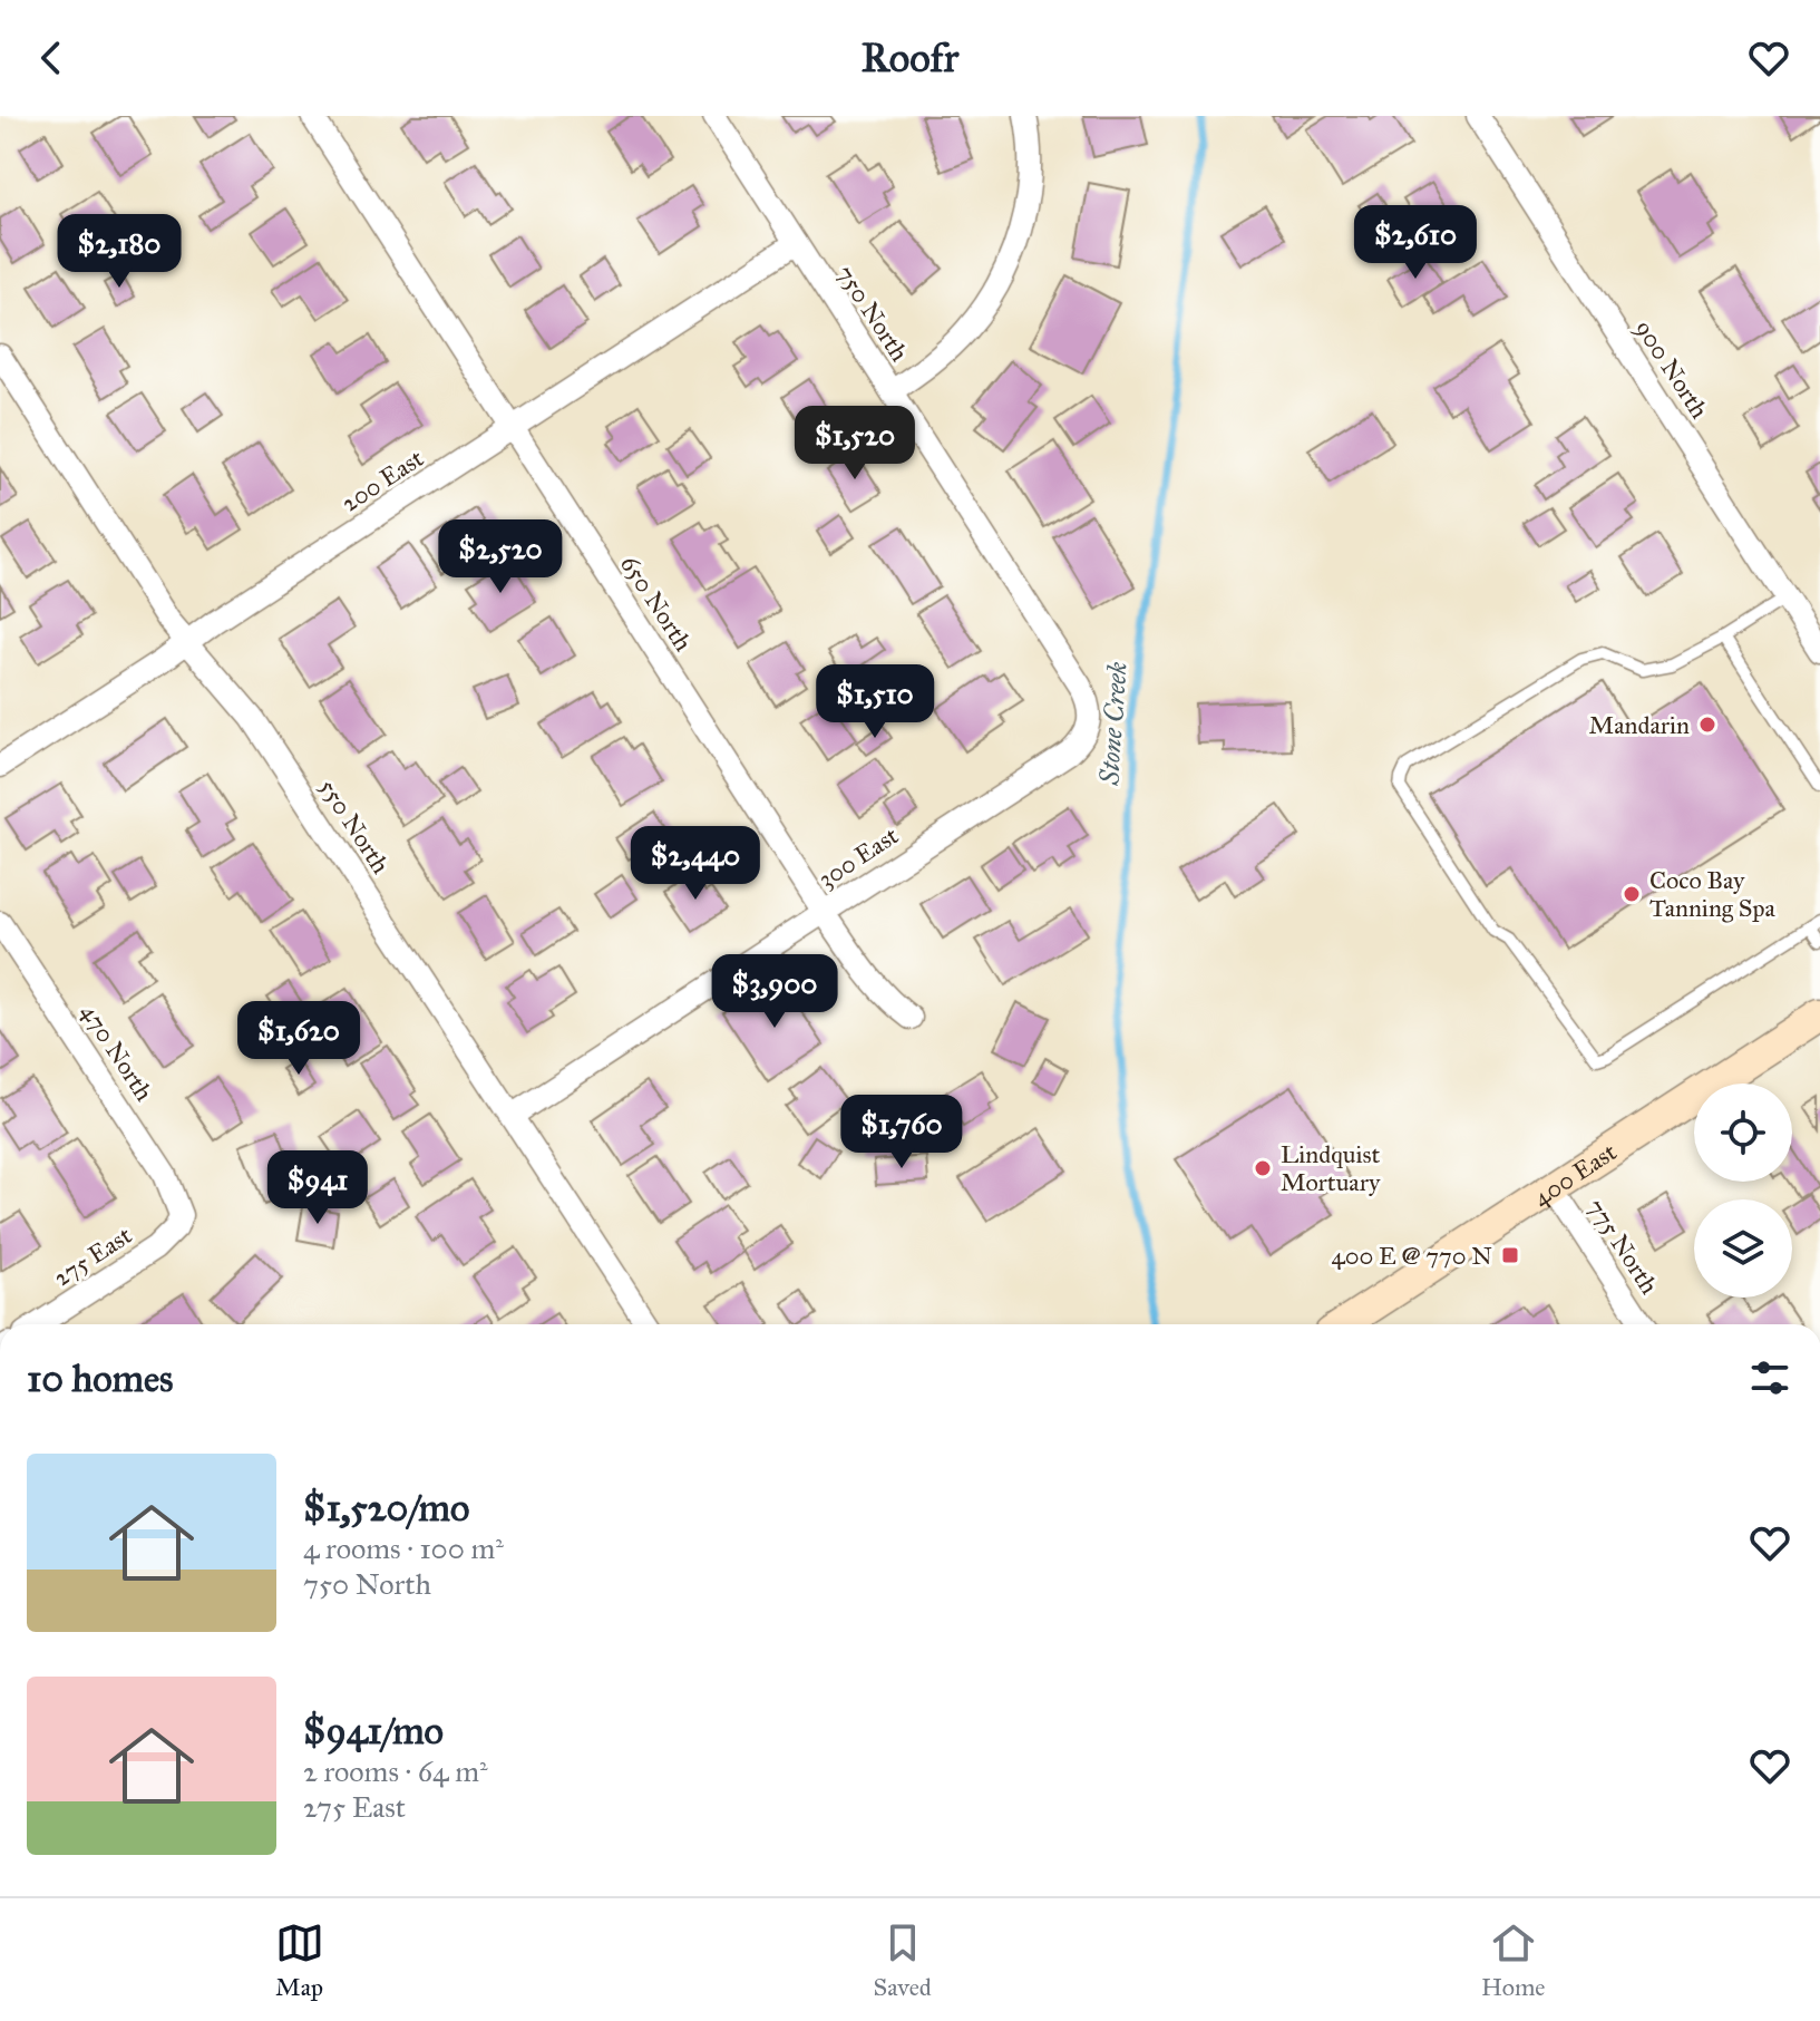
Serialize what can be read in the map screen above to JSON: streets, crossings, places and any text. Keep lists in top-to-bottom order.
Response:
{
  "streets": {
    "main road": ["400 East"],
    "street": [
      "750 North",
      "900 North",
      "200 East",
      "650 North",
      "550 North",
      "300 East",
      "470 North",
      "775 North",
      "275 East"
    ]
  },
  "crossings": [
    ["750 North", "200 East"],
    ["750 North", "300 East"],
    ["200 East", "650 North"],
    ["200 East", "550 North"],
    ["650 North", "300 East"],
    ["550 North", "300 East"],
    ["470 North", "275 East"],
    ["400 East", "775 North"]
  ],
  "water": ["Stone Creek"],
  "places": {
    "other": ["Mandarin", "Coco Bay Tanning Spa", "Lindquist Mortuary"],
    "transit": ["400 E @ 770 N"]
  },
  "page": {
    "header": "Roofr",
    "price": [
      "$2,610",
      "$2,180",
      "$1,520",
      "$2,520",
      "$1,510",
      "$2,440",
      "$3,900",
      "$1,620",
      "$1,760",
      "$941"
    ],
    "heading": "10 homes",
    "list": [
      {
        "name": "$1,520/mo",
        "note": "4 rooms · 100 m² · 750 North"
      },
      {
        "name": "$941/mo",
        "note": "2 rooms · 64 m² · 275 East"
      }
    ],
    "tabs": ["Map", "Saved", "Home"]
  }
}
